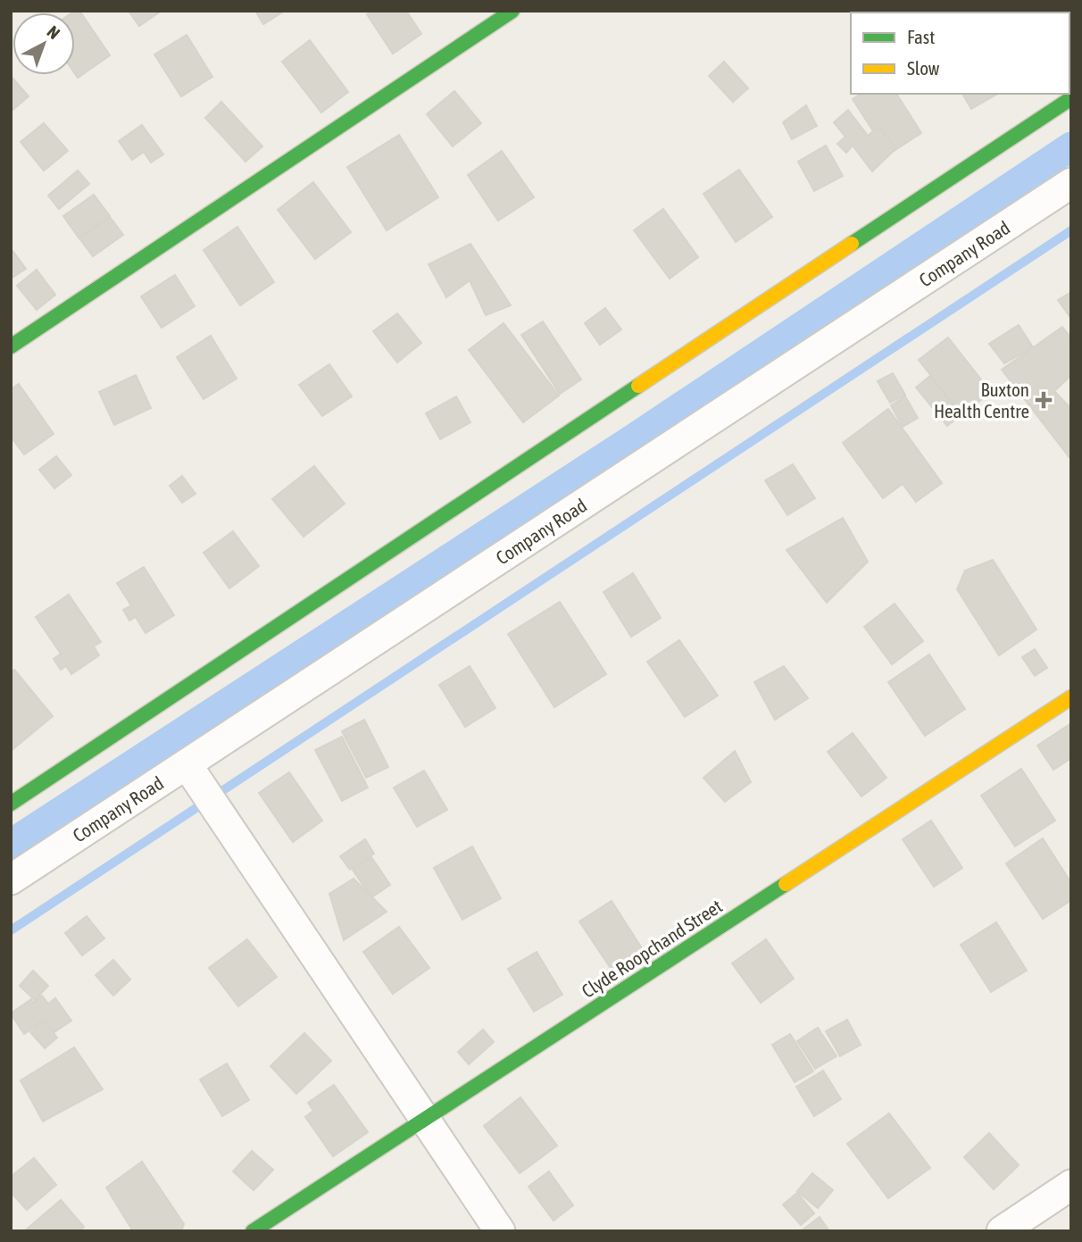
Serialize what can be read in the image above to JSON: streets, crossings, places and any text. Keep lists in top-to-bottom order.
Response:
{
  "streets": {
    "street": ["Company Road", "Clyde Roopchand Street"]
  },
  "places": {
    "health": ["Buxton Health Centre"]
  },
  "legend": ["Fast", "Slow"],
  "north": "top right"
}
